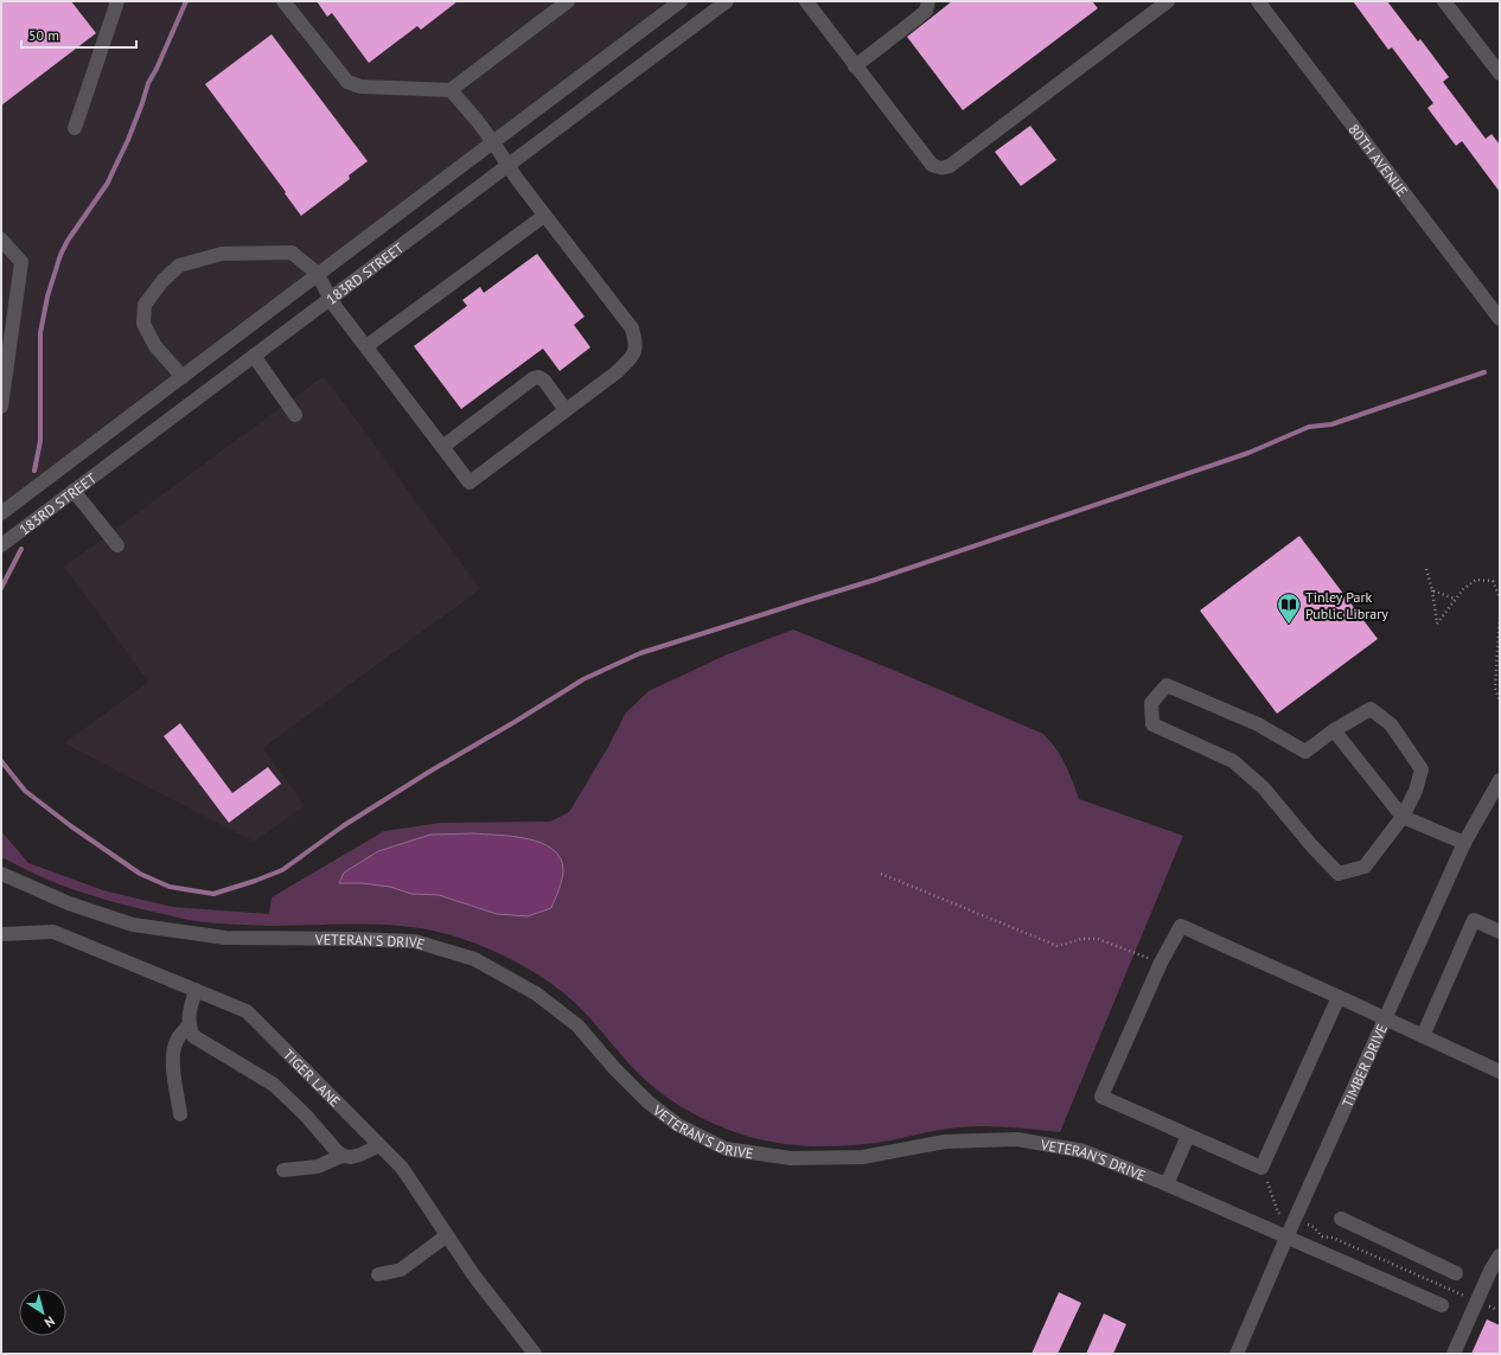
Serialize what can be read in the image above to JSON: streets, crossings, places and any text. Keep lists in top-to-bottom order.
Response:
{
  "streets": {
    "street": [
      "80TH AVENUE",
      "183RD STREET",
      "VETERAN'S DRIVE",
      "TIMBER DRIVE",
      "TIGER LANE"
    ]
  },
  "crossings": [
    ["VETERAN'S DRIVE", "TIMBER DRIVE"]
  ],
  "places": {
    "library": ["Tinley Park Public Library"]
  },
  "scale_bar": "50 m",
  "north": "bottom right"
}
